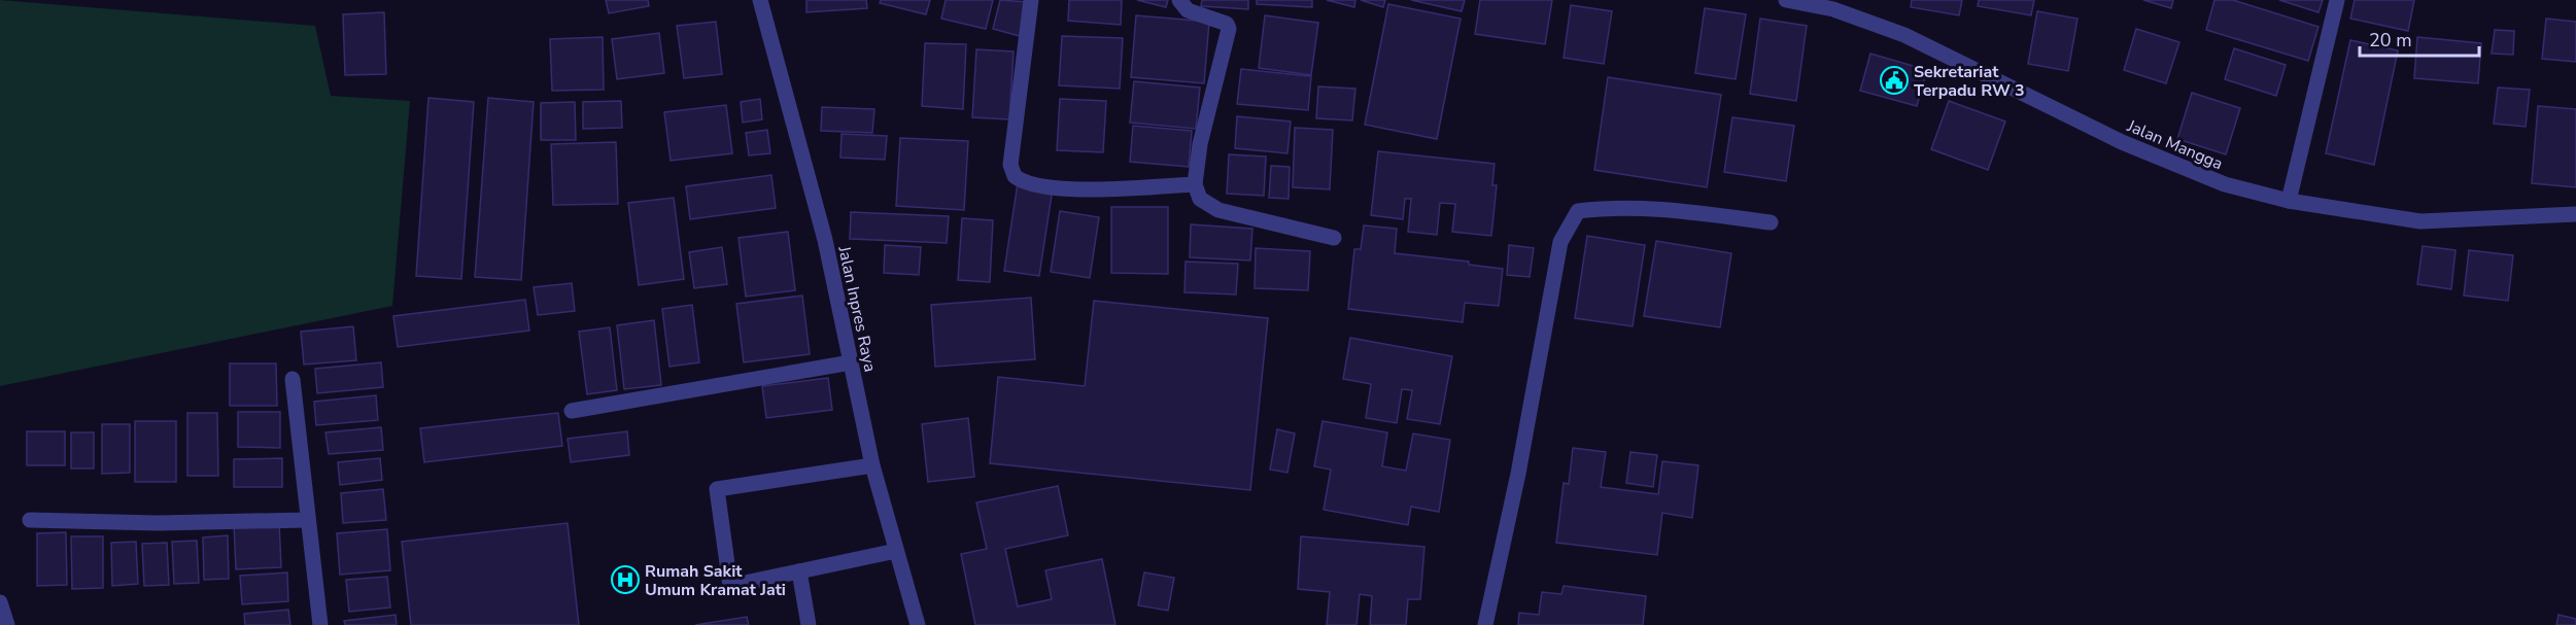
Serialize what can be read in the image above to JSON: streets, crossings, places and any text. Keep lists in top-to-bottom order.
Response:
{
  "streets": {
    "street": ["Jalan Mangga", "Jalan Inpres Raya"]
  },
  "places": {
    "public building": ["Sekretariat Terpadu RW 3"],
    "hospital": ["Rumah Sakit Umum Kramat Jati"]
  },
  "scale_bar": "20 m"
}
